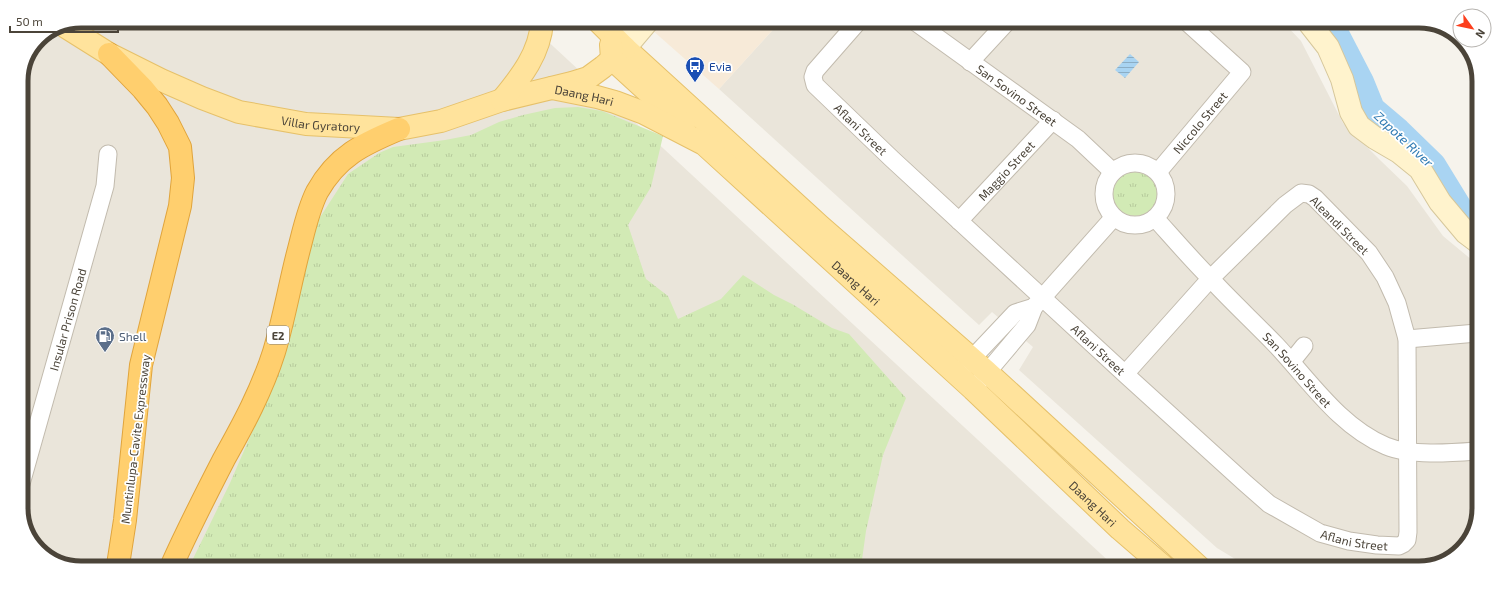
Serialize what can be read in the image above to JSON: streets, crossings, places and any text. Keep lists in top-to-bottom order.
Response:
{
  "streets": {
    "highway": ["E2", "Muntinlupa-Cavite Expressway"],
    "main road": ["Daang Hari", "Villar Gyratory"],
    "street": [
      "San Sovino Street",
      "Niccolo Street",
      "Aflani Street",
      "Maggio Street",
      "Aleandi Street",
      "Insular Prison Road"
    ]
  },
  "crossings": [
    ["San Sovino Street", "Niccolo Street"],
    ["San Sovino Street", "Maggio Street"],
    ["San Sovino Street", "Aleandi Street"],
    ["Daang Hari", "Villar Gyratory"],
    ["Villar Gyratory", "E2"],
    ["Villar Gyratory", "Muntinlupa-Cavite Expressway"],
    ["Aflani Street", "Maggio Street"],
    ["Aflani Street", "Aleandi Street"]
  ],
  "water": ["Zapote River"],
  "places": {
    "bus stop": ["Evia"],
    "fuel station": ["Shell"]
  },
  "scale_bar": "50 m",
  "north": "bottom right"
}
